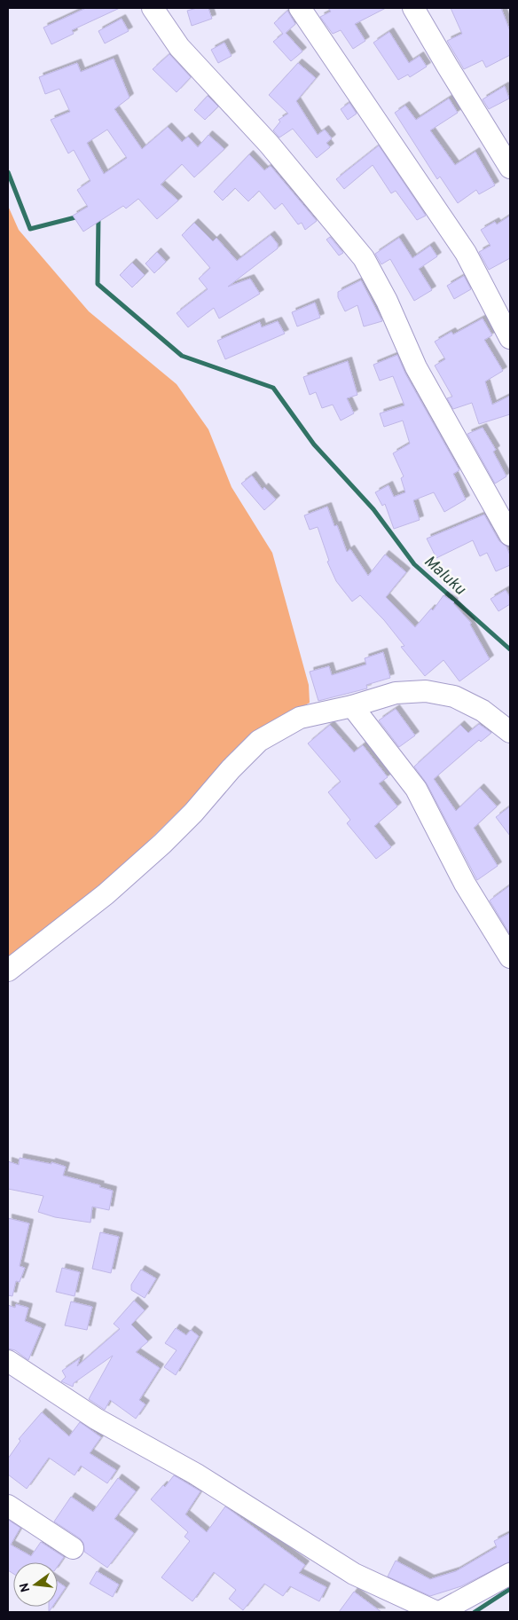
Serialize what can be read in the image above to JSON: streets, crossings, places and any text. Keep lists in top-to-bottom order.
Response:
{
  "water": ["Maluku"],
  "north": "left"
}
